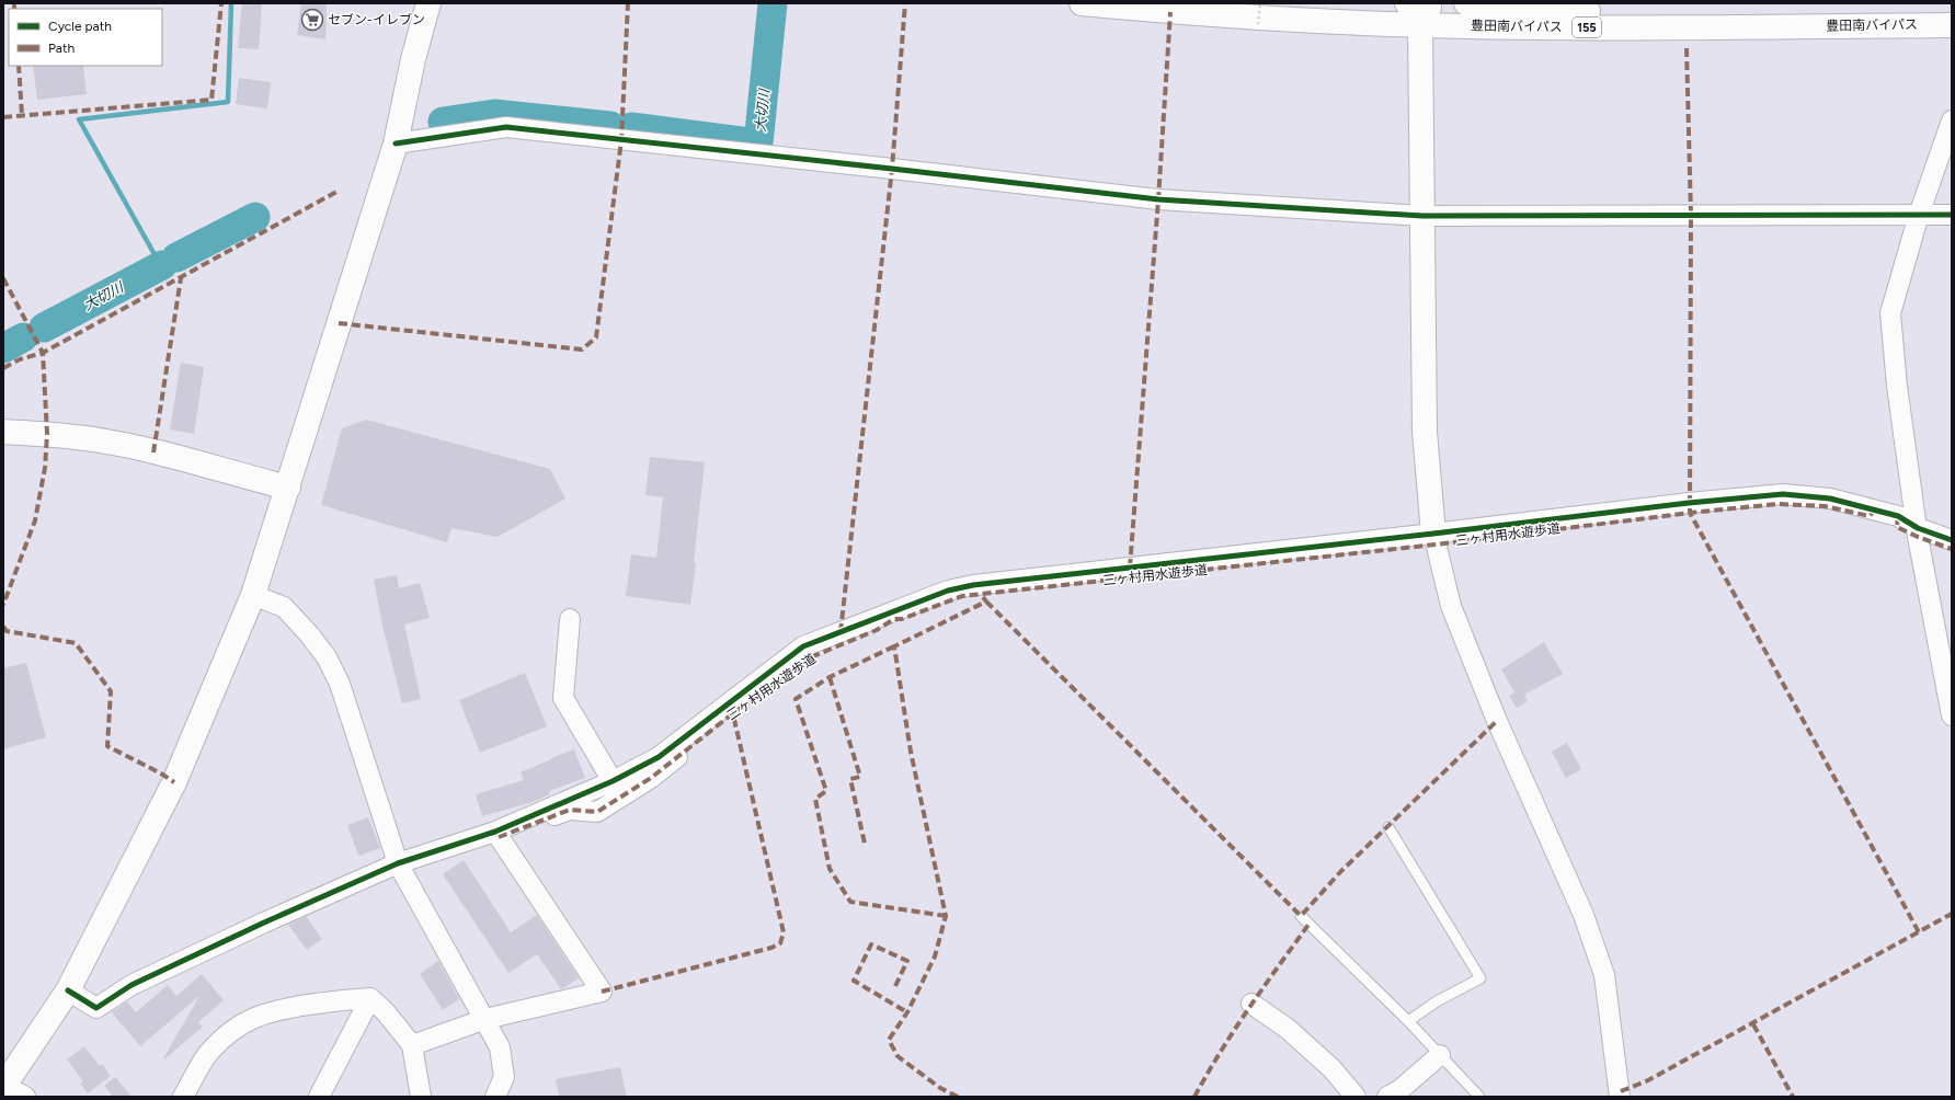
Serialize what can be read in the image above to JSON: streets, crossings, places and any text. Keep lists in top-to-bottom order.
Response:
{
  "streets": {
    "main road": ["豊田南バイパス", "155"],
    "street": ["三ヶ村用水遊歩道"]
  },
  "water": ["大切川"],
  "places": {
    "supermarket": ["セブン-イレブン"]
  },
  "legend": ["Cycle path", "Path"]
}
